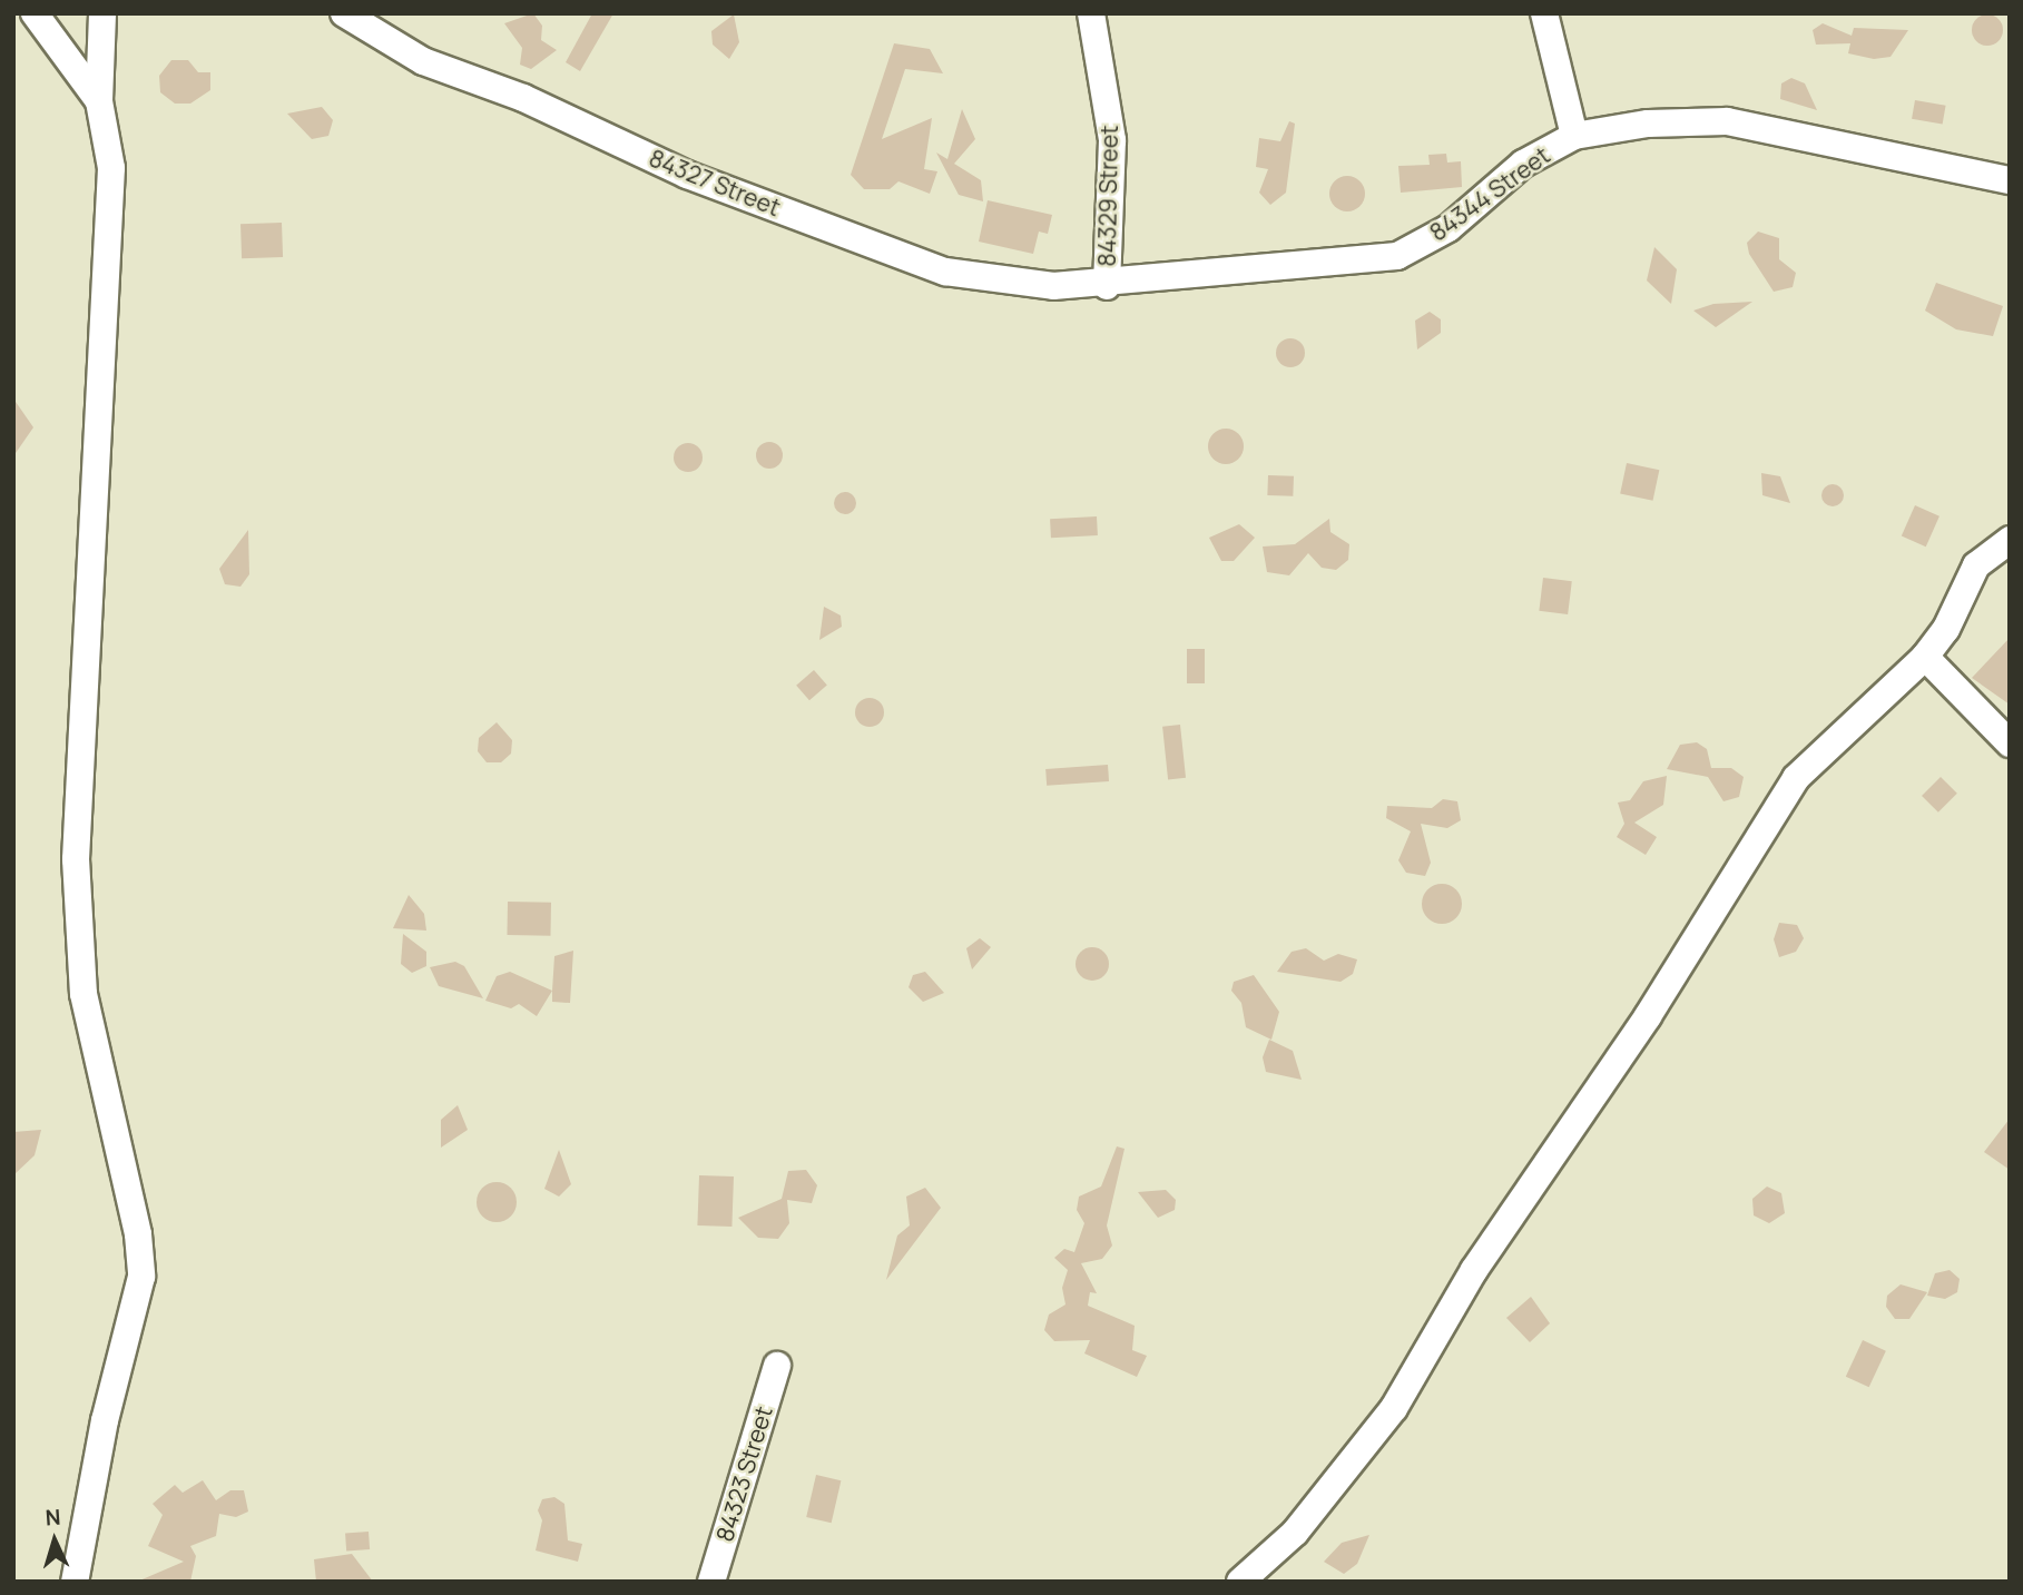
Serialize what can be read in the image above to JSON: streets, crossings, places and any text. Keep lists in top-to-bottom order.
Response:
{
  "streets": {
    "street": [
      "84327 Street",
      "84344 Street",
      "84329 Street",
      "84323 Street"
    ]
  },
  "crossings": [
    ["84327 Street", "84344 Street"],
    ["84327 Street", "84329 Street"],
    ["84344 Street", "84329 Street"]
  ],
  "north": "top"
}
